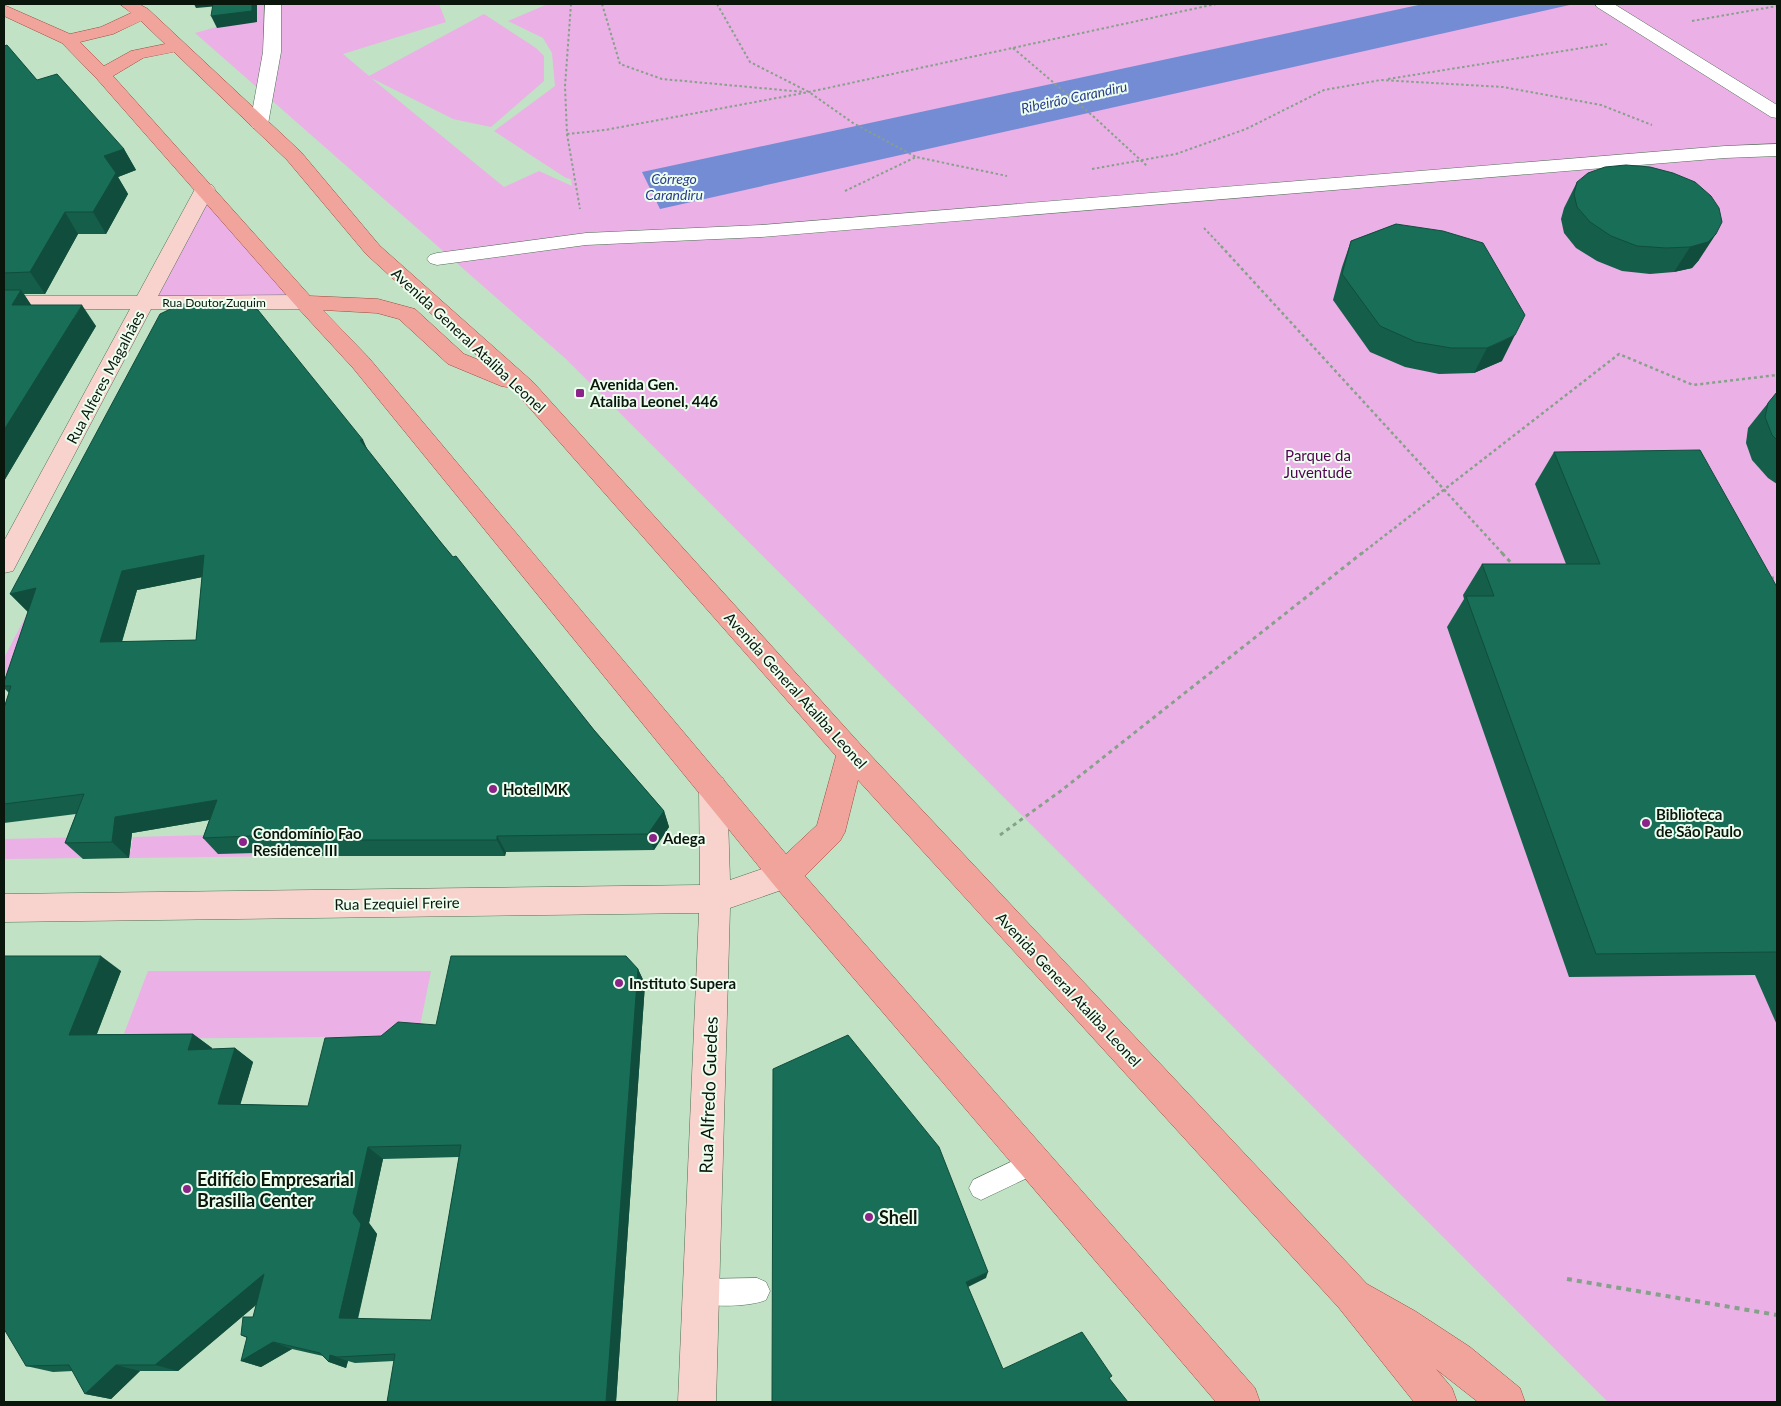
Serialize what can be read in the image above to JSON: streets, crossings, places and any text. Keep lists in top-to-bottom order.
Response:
{
  "streets": {
    "main road": ["Avenida General Ataliba Leonel"],
    "street": [
      "Rua Doutor Zuquim",
      "Rua Alferes Magalhães",
      "Rua Ezequiel Freire",
      "Rua Alfredo Guedes"
    ]
  },
  "crossings": [
    ["Rua Doutor Zuquim", "Rua Alferes Magalhães"],
    ["Rua Ezequiel Freire", "Rua Alfredo Guedes"]
  ],
  "water": ["Ribeirão Carandiru", "Córrego Carandiru"],
  "parks": ["Parque da Juventude"],
  "places": {
    "transit": ["Avenida Gen. Ataliba Leonel, 446"],
    "other": [
      "Hotel MK",
      "Biblioteca de São Paulo",
      "Adega",
      "Condomínio Fao Residence III",
      "Instituto Supera",
      "Edifício Empresarial Brasilia Center",
      "Shell"
    ]
  }
}
